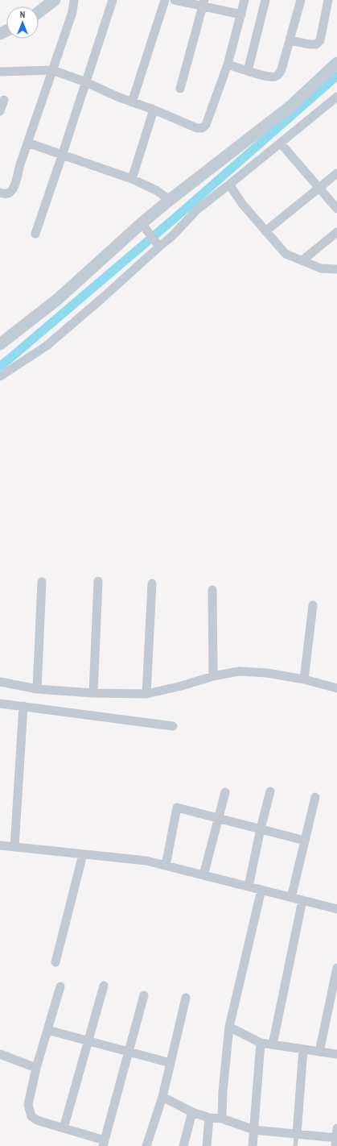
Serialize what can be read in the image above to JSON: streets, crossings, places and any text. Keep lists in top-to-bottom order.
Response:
{
  "north": "top"
}
